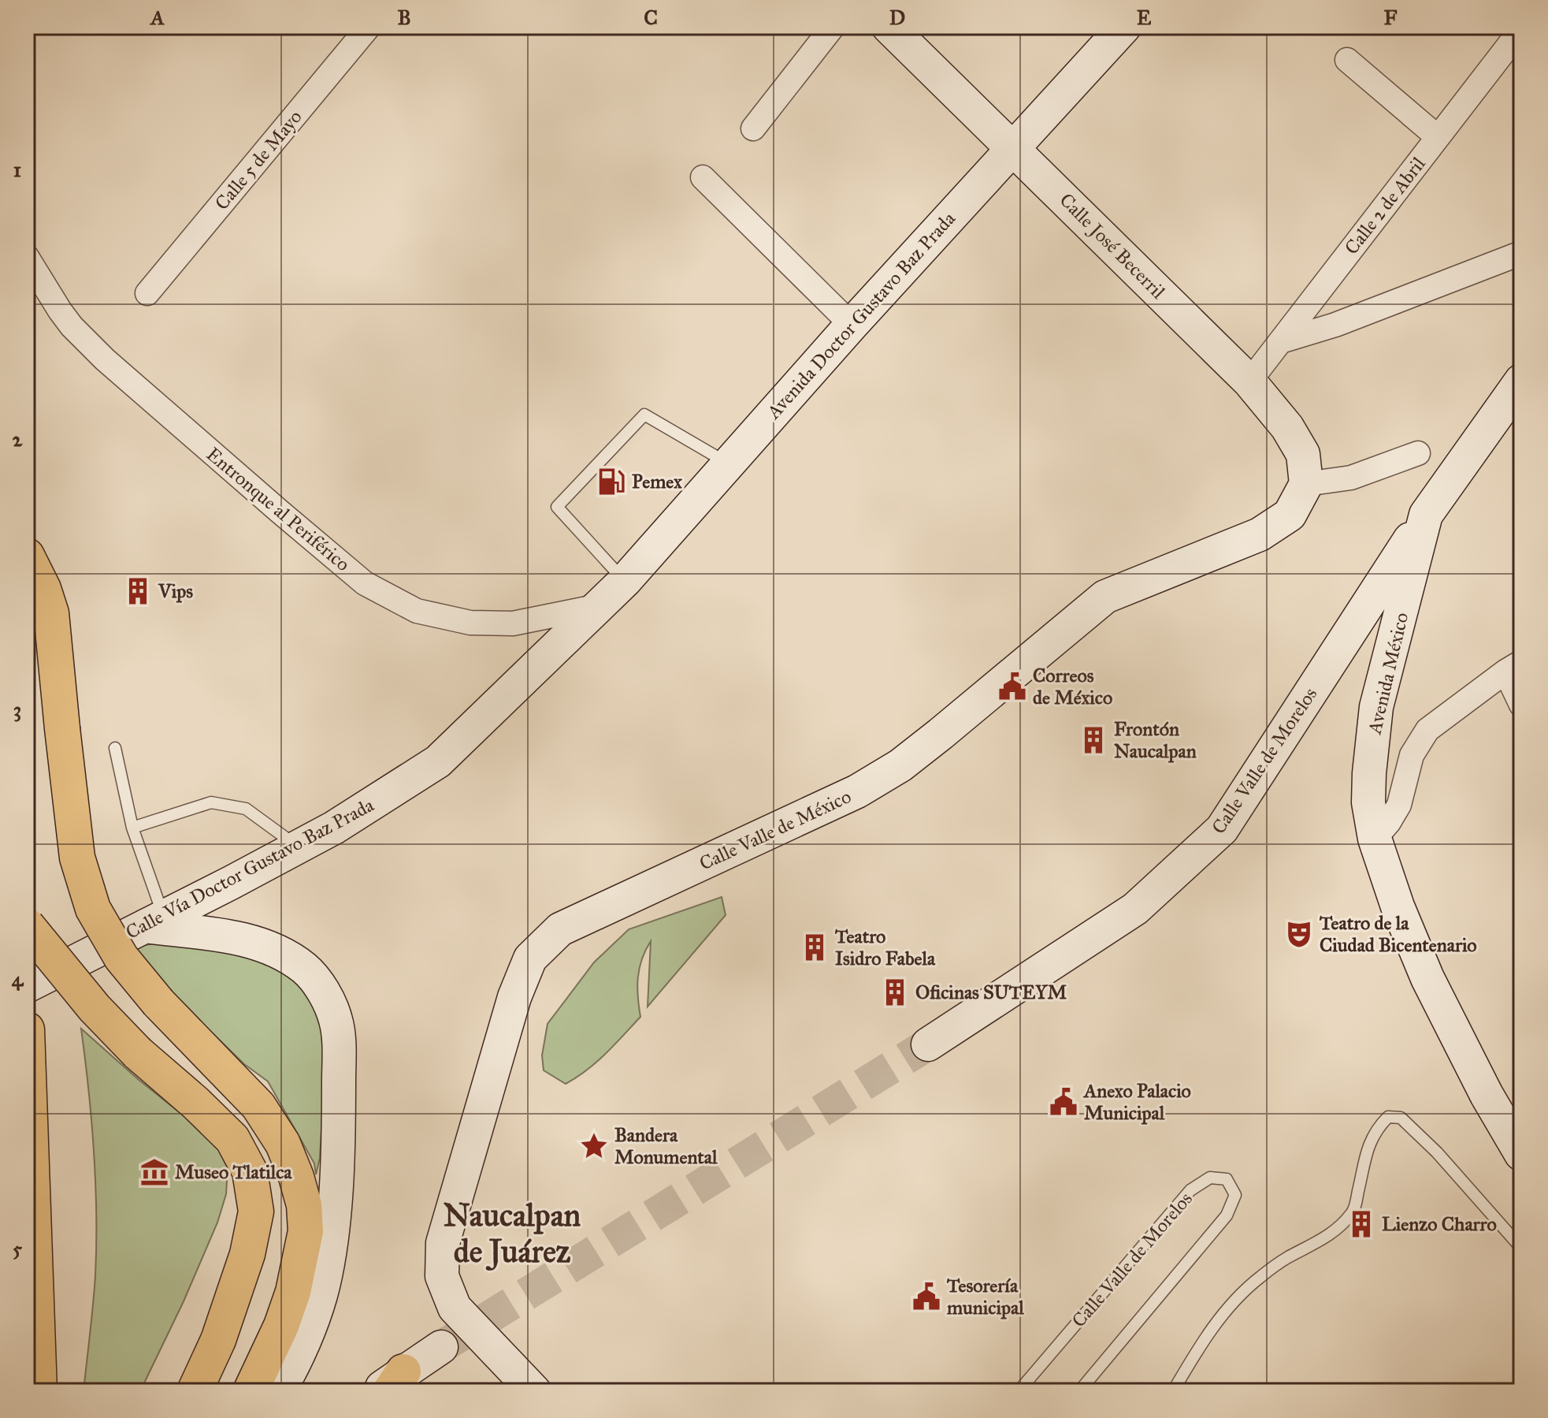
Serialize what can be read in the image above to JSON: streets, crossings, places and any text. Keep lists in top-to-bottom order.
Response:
{
  "streets": {
    "main road": [
      "Calle José Becerril",
      "Avenida Doctor Gustavo Baz Prada",
      "Avenida México",
      "Calle Valle de Morelos",
      "Calle Valle de México",
      "Calle Vía Doctor Gustavo Baz Prada"
    ],
    "street": ["Calle 5 de Mayo", "Calle 2 de Abril", "Entronque al Periférico"]
  },
  "crossings": [
    ["Calle 2 de Abril", "Calle José Becerril"],
    ["Calle José Becerril", "Avenida Doctor Gustavo Baz Prada"],
    ["Calle José Becerril", "Calle Valle de México"],
    ["Avenida Doctor Gustavo Baz Prada", "Entronque al Periférico"],
    ["Avenida Doctor Gustavo Baz Prada", "Calle Vía Doctor Gustavo Baz Prada"],
    ["Entronque al Periférico", "Calle Vía Doctor Gustavo Baz Prada"],
    ["Avenida México", "Calle Valle de Morelos"]
  ],
  "districts": ["Naucalpan de Juárez"],
  "places": {
    "fuel station": ["Pemex"],
    "building": [
      "Vips",
      "Frontón Naucalpan",
      "Teatro Isidro Fabela",
      "Oficinas SUTEYM",
      "Lienzo Charro"
    ],
    "public building": ["Correos de México", "Anexo Palacio Municipal", "Tesorería municipal"],
    "theatre": ["Teatro de la Ciudad Bicentenario"],
    "place": ["Bandera Monumental"],
    "museum": ["Museo Tlatilca"]
  },
  "grid": {
    "columns": [
      "A",
      "B",
      "C",
      "D",
      "E",
      "F"
    ],
    "rows": [
      "1",
      "2",
      "3",
      "4",
      "5"
    ]
  }
}
